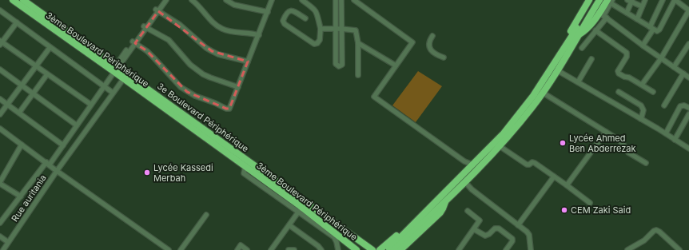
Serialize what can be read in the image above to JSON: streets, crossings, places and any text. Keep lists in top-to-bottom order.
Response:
{
  "streets": {
    "highway": ["3ème Boulevard Périphérique", "3e Boulevard Périphérique"],
    "street": ["Rue auritania"]
  },
  "crossings": [
    ["3ème Boulevard Périphérique", "3e Boulevard Périphérique"],
    ["3ème Boulevard Périphérique", "Rue auritania"],
    ["3e Boulevard Périphérique", "Rue auritania"]
  ],
  "places": ["Lycée Ahmed Ben Abderrezak", "Lycée Kassedi Merbah", "CEM Zaki Said"]
}
